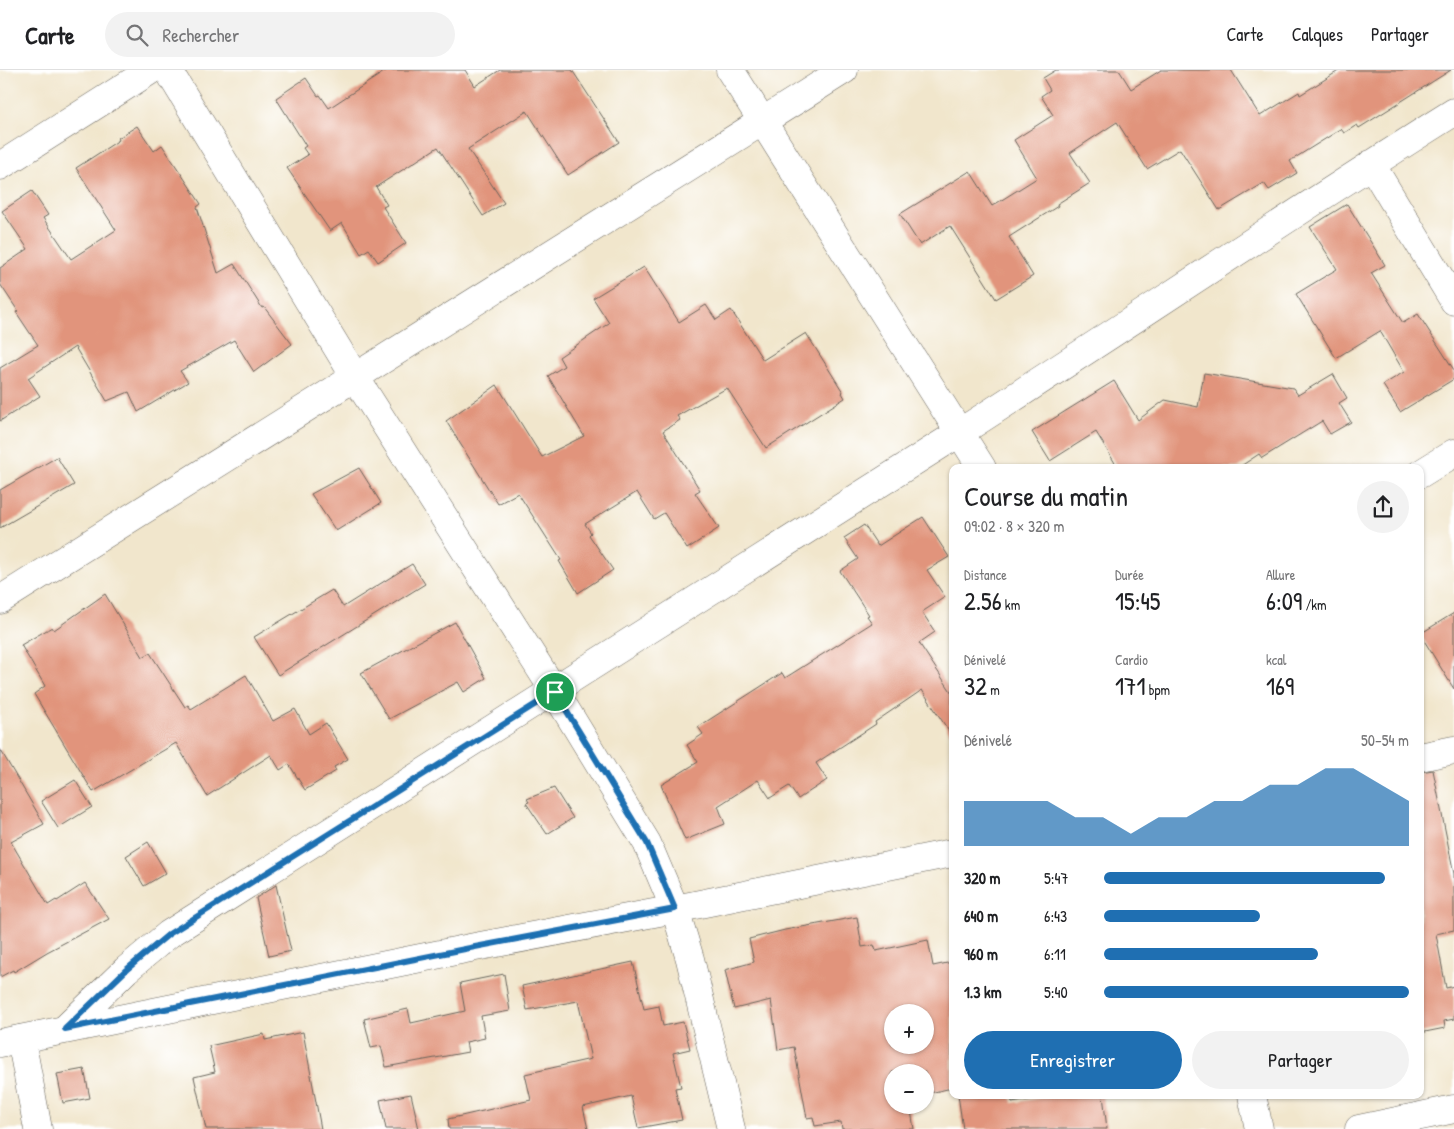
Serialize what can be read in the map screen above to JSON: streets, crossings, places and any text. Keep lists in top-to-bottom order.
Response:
{
  "page": {
    "header": "Carte",
    "search": "Rechercher",
    "nav": ["Carte", "Calques", "Partager"],
    "heading": ["Course du matin", "09:02 · 8 × 320 m"],
    "stats": [
      ["Distance", "2.56 km"],
      ["Durée", "15:45"],
      ["Allure", "6:09 /km"],
      ["Dénivelé", "32 m"],
      ["Cardio", "171 bpm"],
      ["kcal", "169"]
    ],
    "chart": ["Dénivelé", "50–54 m"],
    "list": [
      {
        "name": "320 m",
        "note": "5:47"
      },
      {
        "name": "640 m",
        "note": "6:43"
      },
      {
        "name": "960 m",
        "note": "6:11"
      },
      {
        "name": "1.3 km",
        "note": "5:40"
      }
    ],
    "map_buttons": ["+", "−"],
    "buttons": ["Enregistrer", "Partager"]
  }
}
